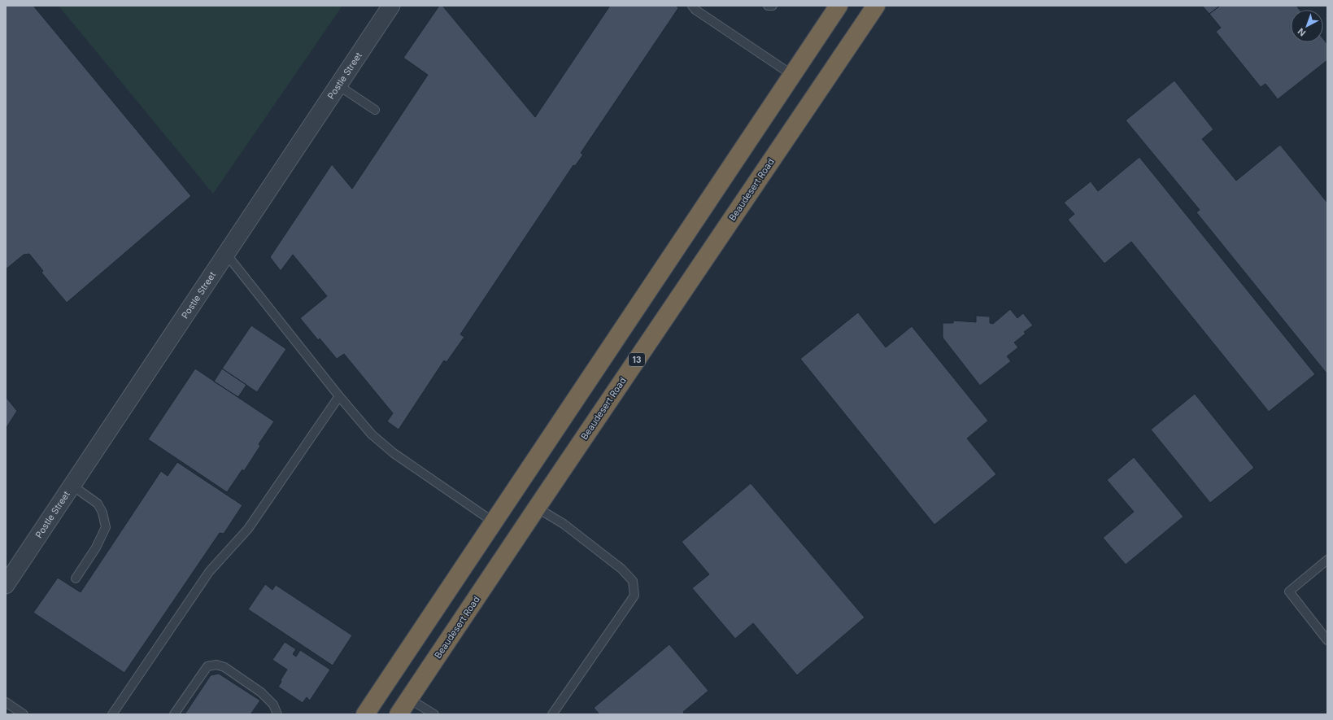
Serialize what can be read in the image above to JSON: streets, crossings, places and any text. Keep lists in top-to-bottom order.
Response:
{
  "streets": {
    "highway": ["Beaudesert Road", "13"],
    "street": ["Postle Street"]
  },
  "north": "bottom left"
}
